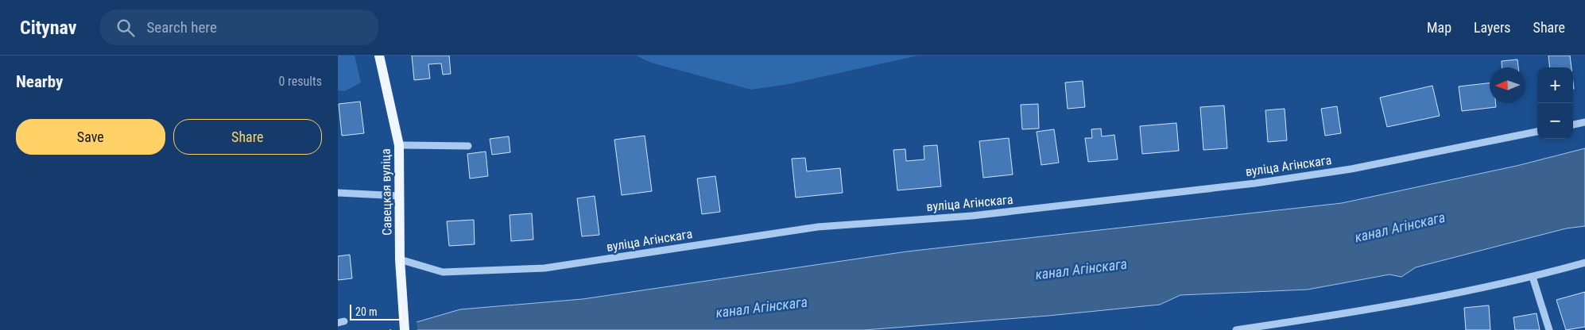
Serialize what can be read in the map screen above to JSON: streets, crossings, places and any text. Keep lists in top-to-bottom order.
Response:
{
  "streets": {
    "main road": ["Савецкая вуліца"],
    "street": ["вуліца Агінскага"]
  },
  "crossings": [
    ["вуліца Агінскага", "Савецкая вуліца"]
  ],
  "water": ["канал Агінскага"],
  "scale_bar": "20 m",
  "north": "left",
  "page": {
    "header": "Citynav",
    "search": "Search here",
    "nav": ["Map", "Layers", "Share"],
    "heading": ["Nearby", "0 results"],
    "map_buttons": ["+", "−"],
    "buttons": ["Save", "Share"],
    "scale": "20 m"
  }
}
